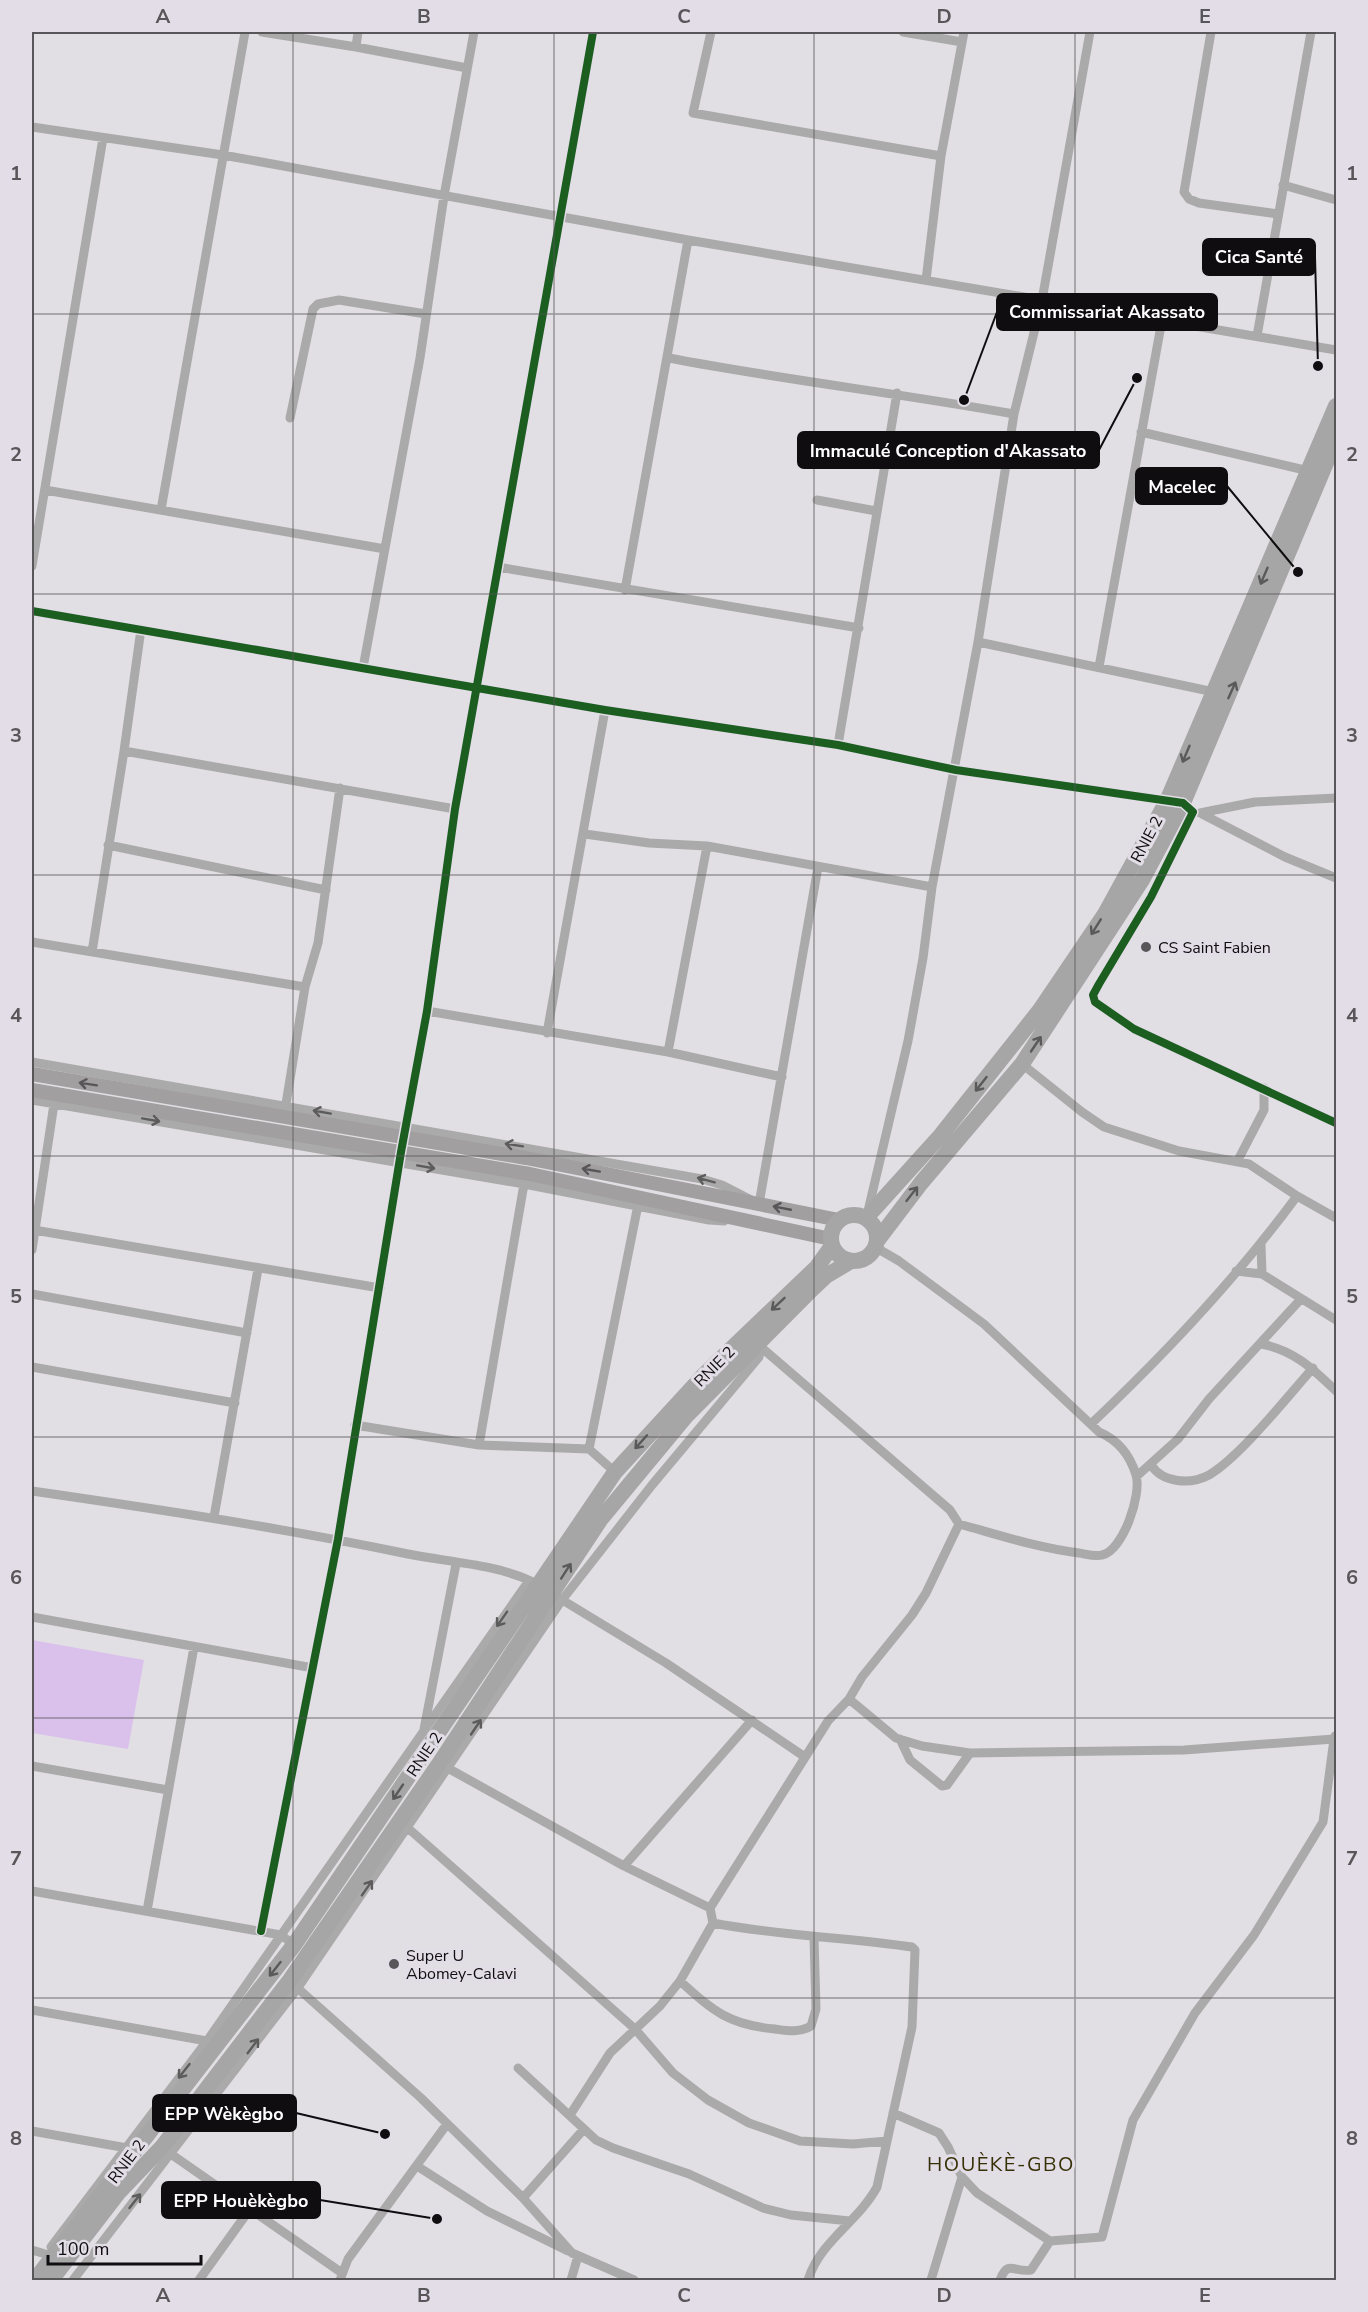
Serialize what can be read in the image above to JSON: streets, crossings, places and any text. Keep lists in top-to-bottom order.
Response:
{
  "streets": {
    "highway": ["RNIE 2"]
  },
  "districts": ["HOUÈKÈ-GBO"],
  "places": [
    "Cica Santé",
    "Immaculé Conception d'Akassato",
    "Commissariat Akassato",
    "Macelec",
    "CS Saint Fabien",
    "Super U Abomey-Calavi",
    "EPP Wèkègbo",
    "EPP Houèkègbo"
  ],
  "scale_bar": "100 m",
  "grid": {
    "columns": [
      "A",
      "B",
      "C",
      "D",
      "E"
    ],
    "rows": [
      "1",
      "2",
      "3",
      "4",
      "5",
      "6",
      "7",
      "8"
    ]
  }
}
